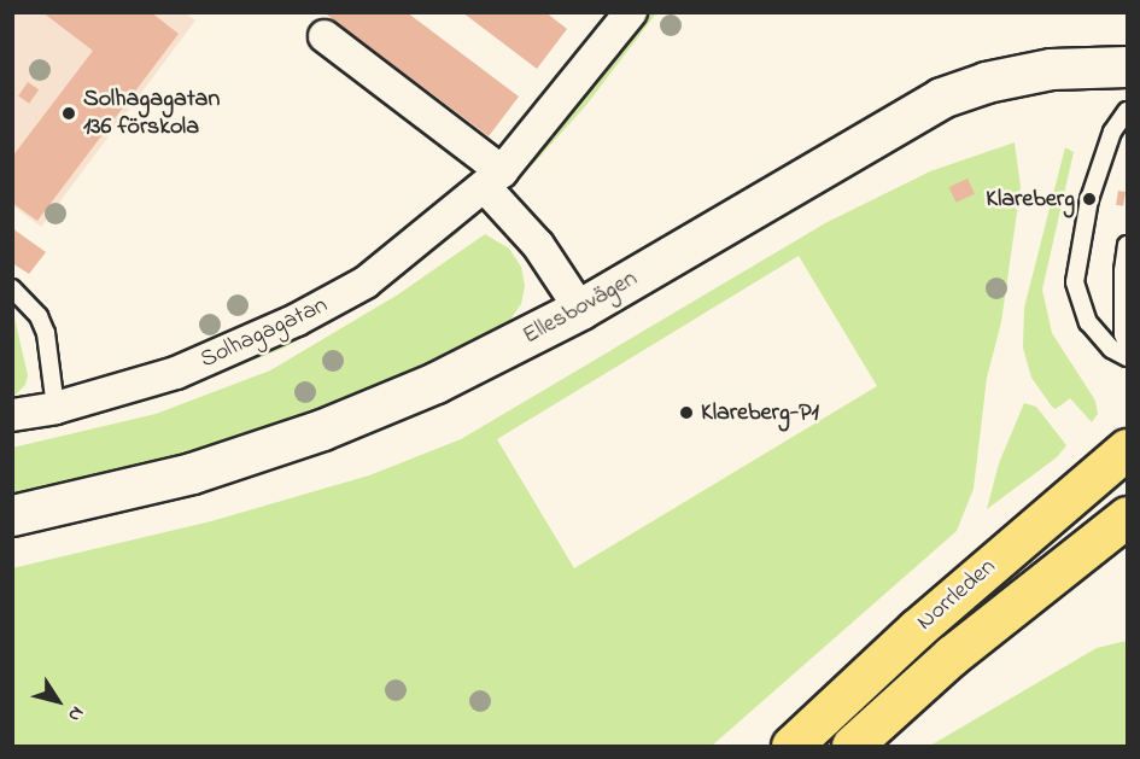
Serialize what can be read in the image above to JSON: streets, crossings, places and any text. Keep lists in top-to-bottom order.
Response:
{
  "streets": {
    "highway": ["Norrleden"],
    "main road": ["Ellesbovägen"],
    "street": ["Solhagagatan"]
  },
  "places": ["Solhagagatan 136 förskola", "Klareberg", "Klareberg-P1"],
  "north": "bottom right"
}
